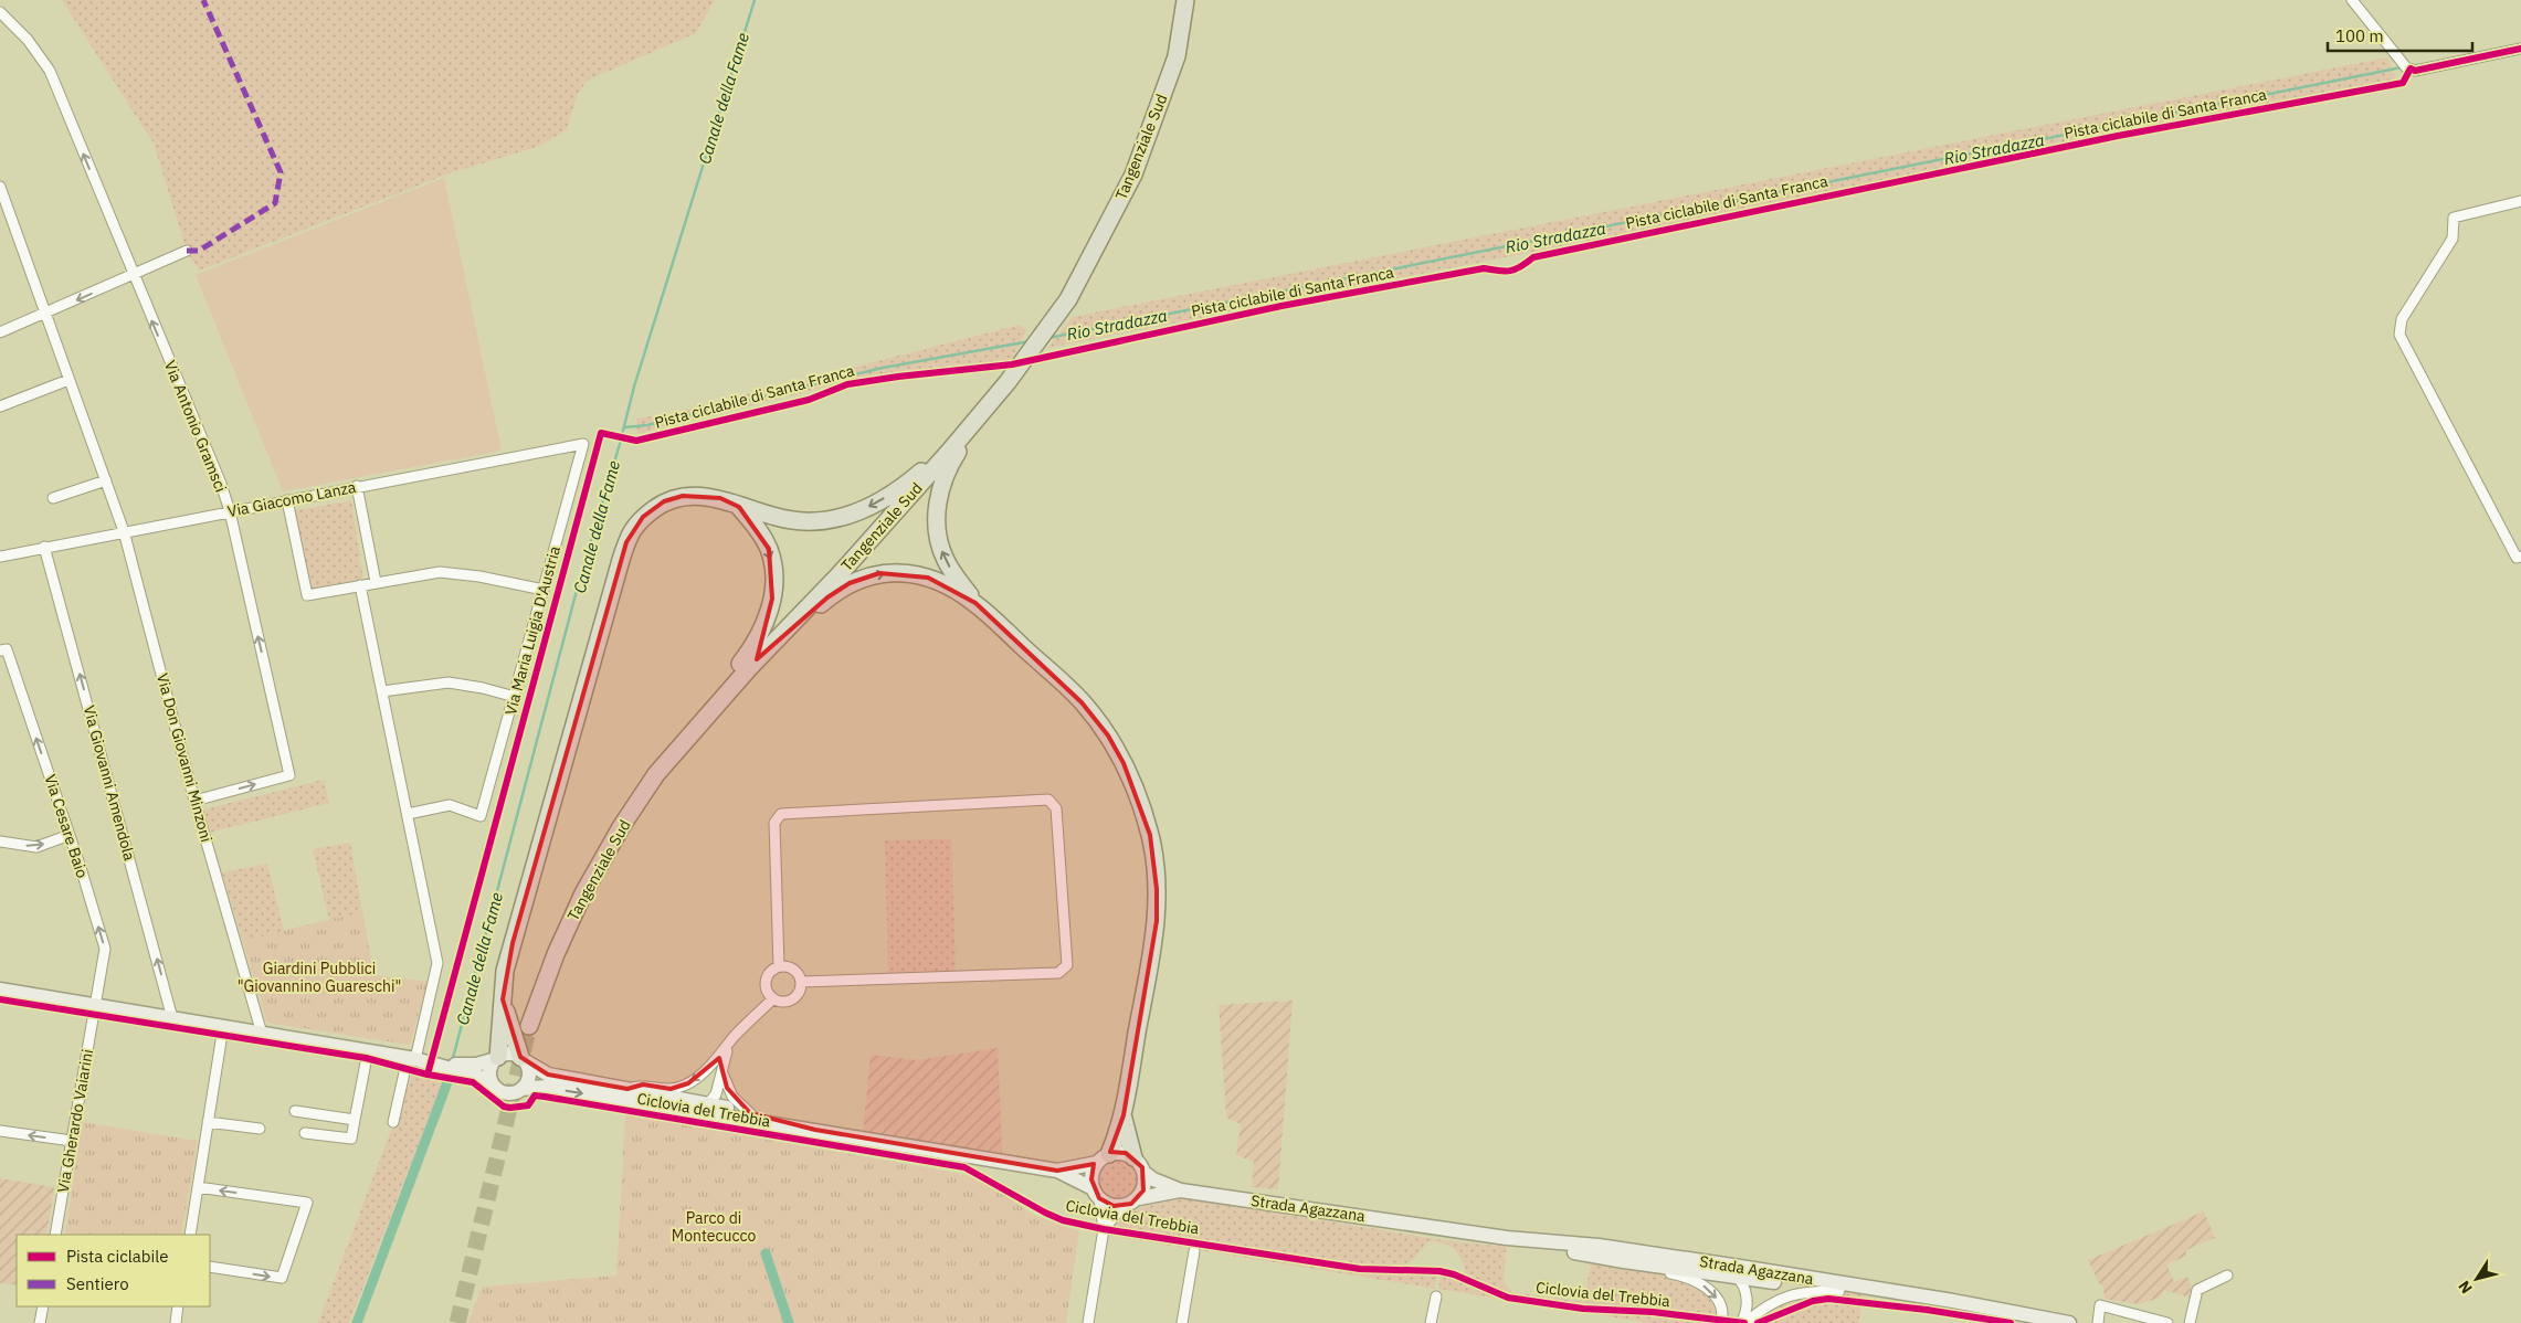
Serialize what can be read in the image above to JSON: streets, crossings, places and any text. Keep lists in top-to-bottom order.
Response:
{
  "streets": {
    "main road": ["Tangenziale Sud", "Strada Agazzana"],
    "street": [
      "Via Antonio Gramsci",
      "Via Giacomo Lanza",
      "Via Maria Luigia D'Austria",
      "Via Don Giovanni Minzoni",
      "Via Giovanni Amendola",
      "Via Cesare Baio",
      "Via Gherardo Vaiarini"
    ],
    "cycle path": ["Pista ciclabile di Santa Franca", "Ciclovia del Trebbia"]
  },
  "crossings": [
    ["Via Antonio Gramsci", "Via Giacomo Lanza"],
    ["Via Antonio Gramsci", "Via Don Giovanni Minzoni"],
    ["Via Giacomo Lanza", "Via Maria Luigia D'Austria"],
    ["Via Giacomo Lanza", "Via Don Giovanni Minzoni"],
    ["Via Giacomo Lanza", "Via Giovanni Amendola"],
    ["Via Cesare Baio", "Via Gherardo Vaiarini"]
  ],
  "one_way": ["Via Antonio Gramsci", "Via Giovanni Amendola", "Via Cesare Baio"],
  "water": ["Canale della Fame", "Rio Stradazza"],
  "parks": ["Giardini Pubblici \"Giovannino Guareschi\"", "Parco di Montecucco"],
  "legend": ["Pista ciclabile", "Sentiero"],
  "scale_bar": "100 m",
  "north": "bottom left"
}
